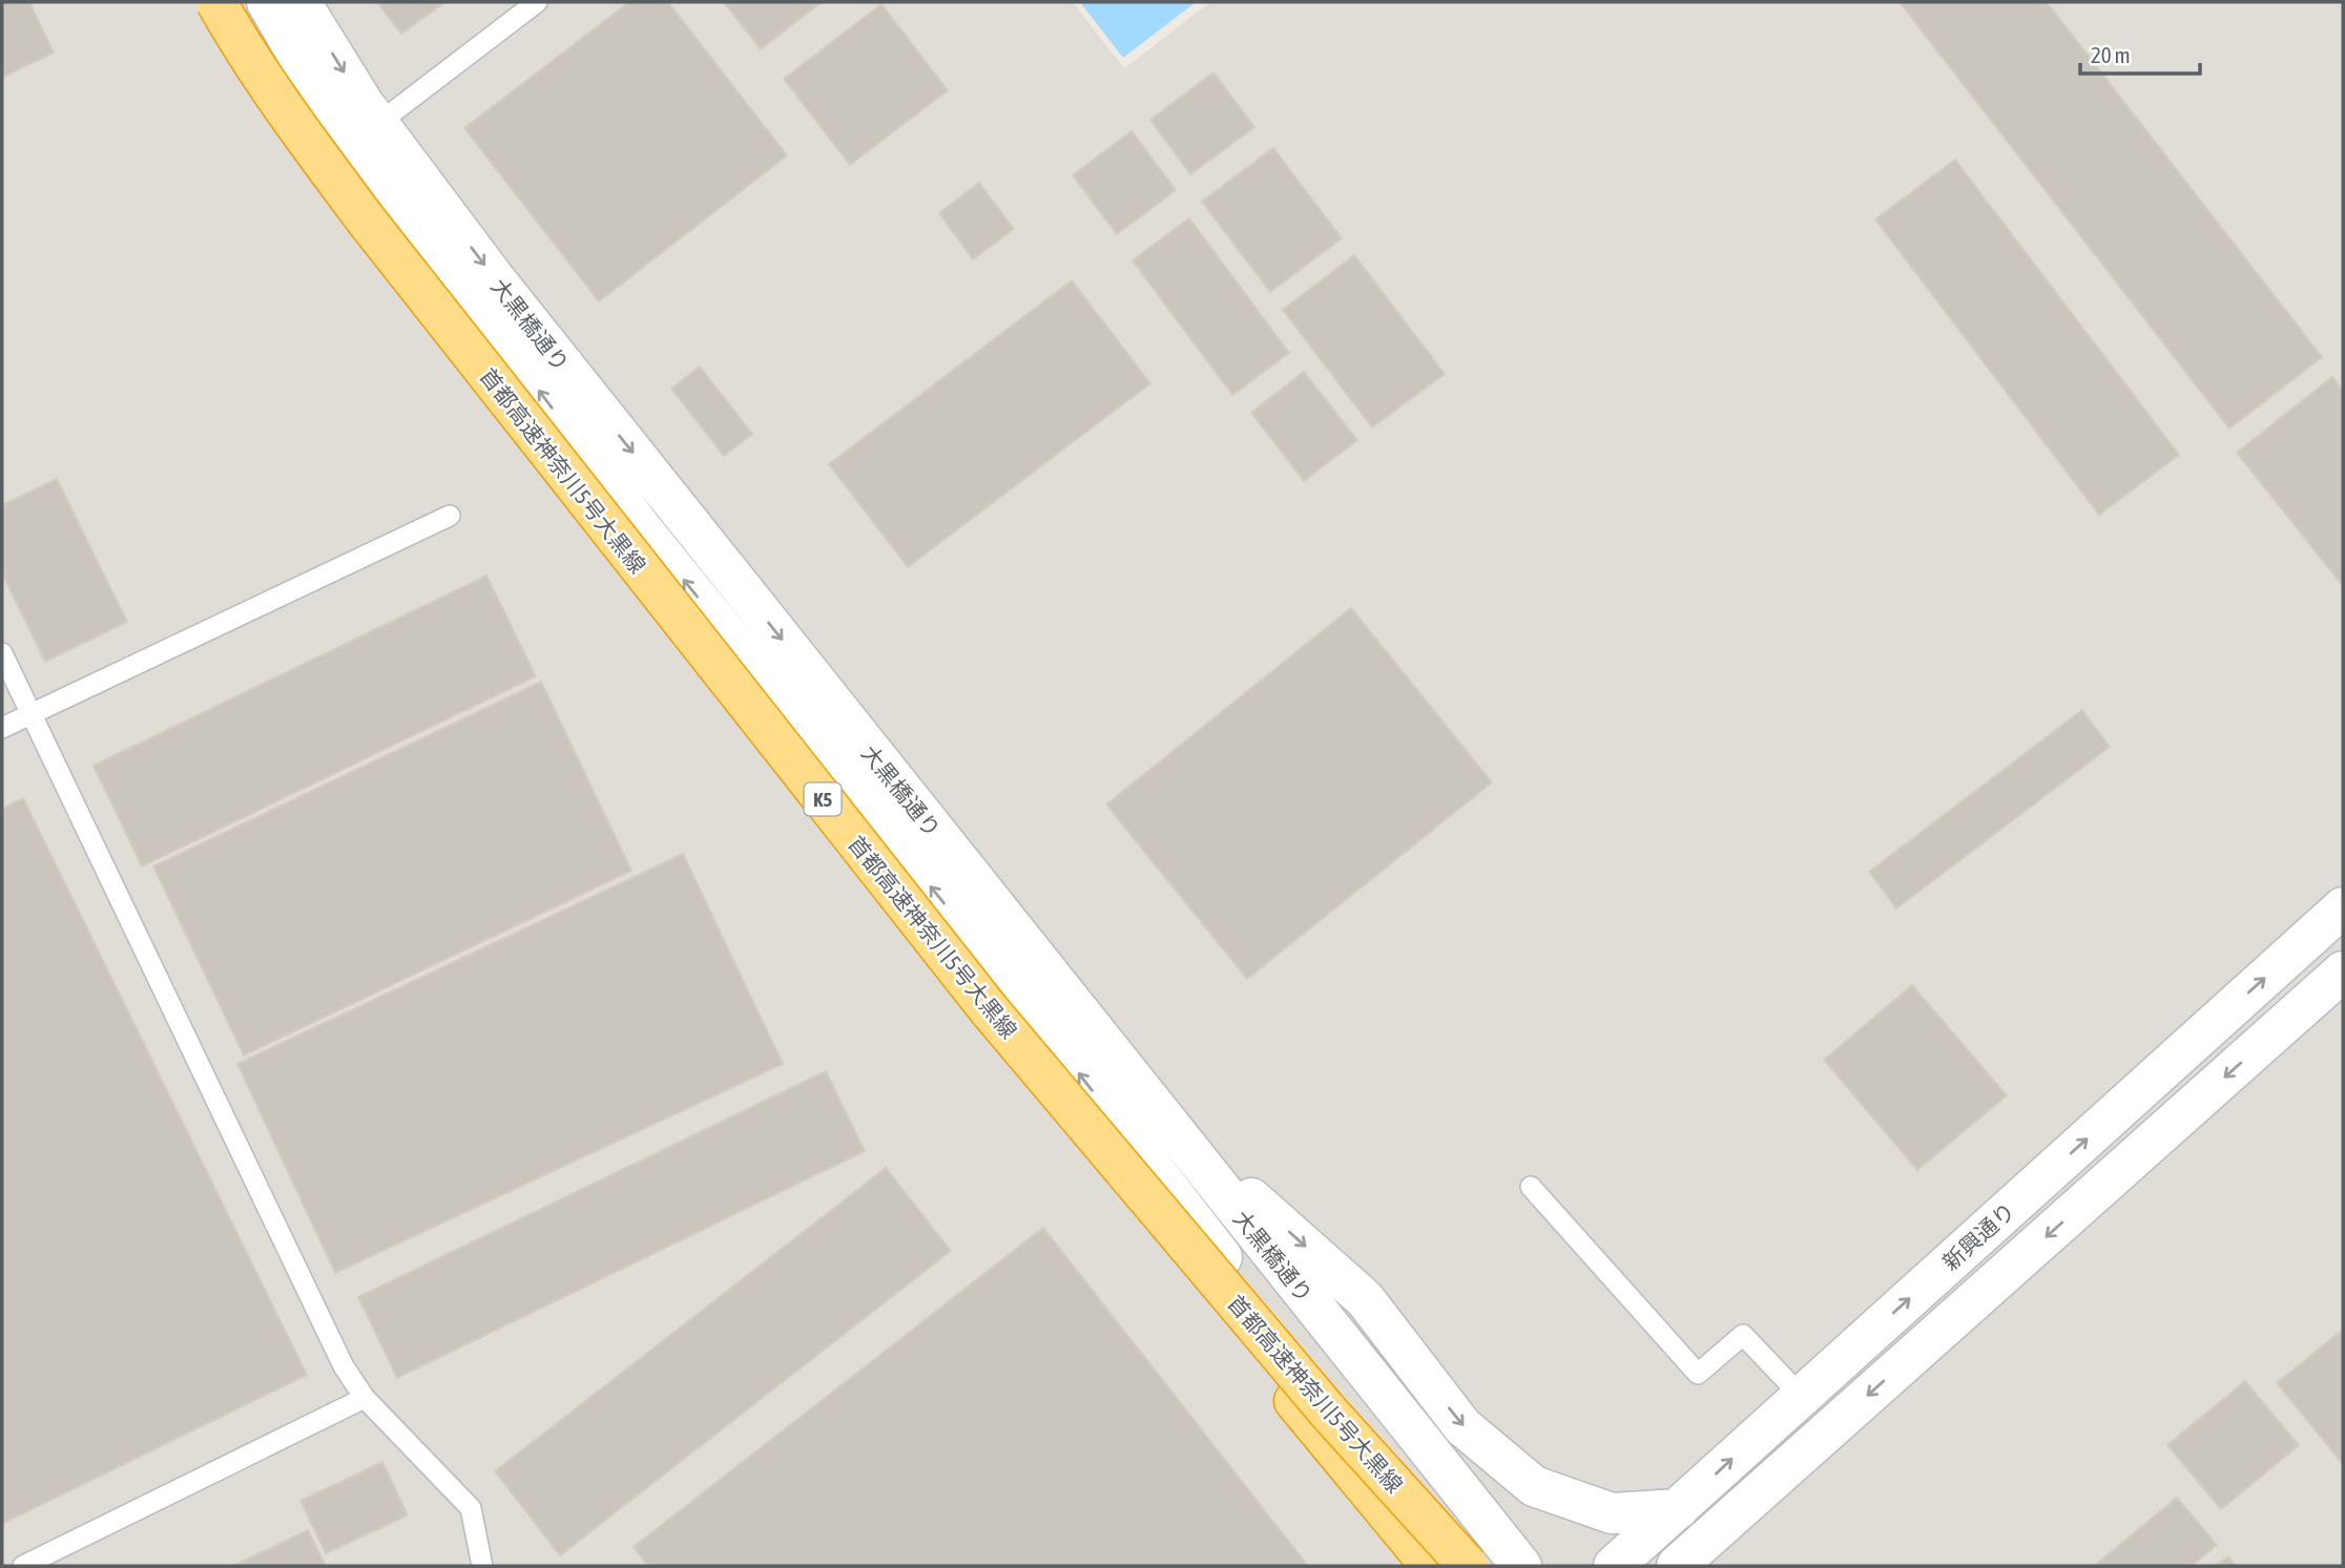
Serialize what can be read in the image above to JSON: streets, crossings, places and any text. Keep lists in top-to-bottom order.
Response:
{
  "streets": {
    "highway": ["首都高速神奈川5号大黒線", "K5"],
    "street": ["大黒橋通り", "新興通り"]
  },
  "scale_bar": "20 m"
}
